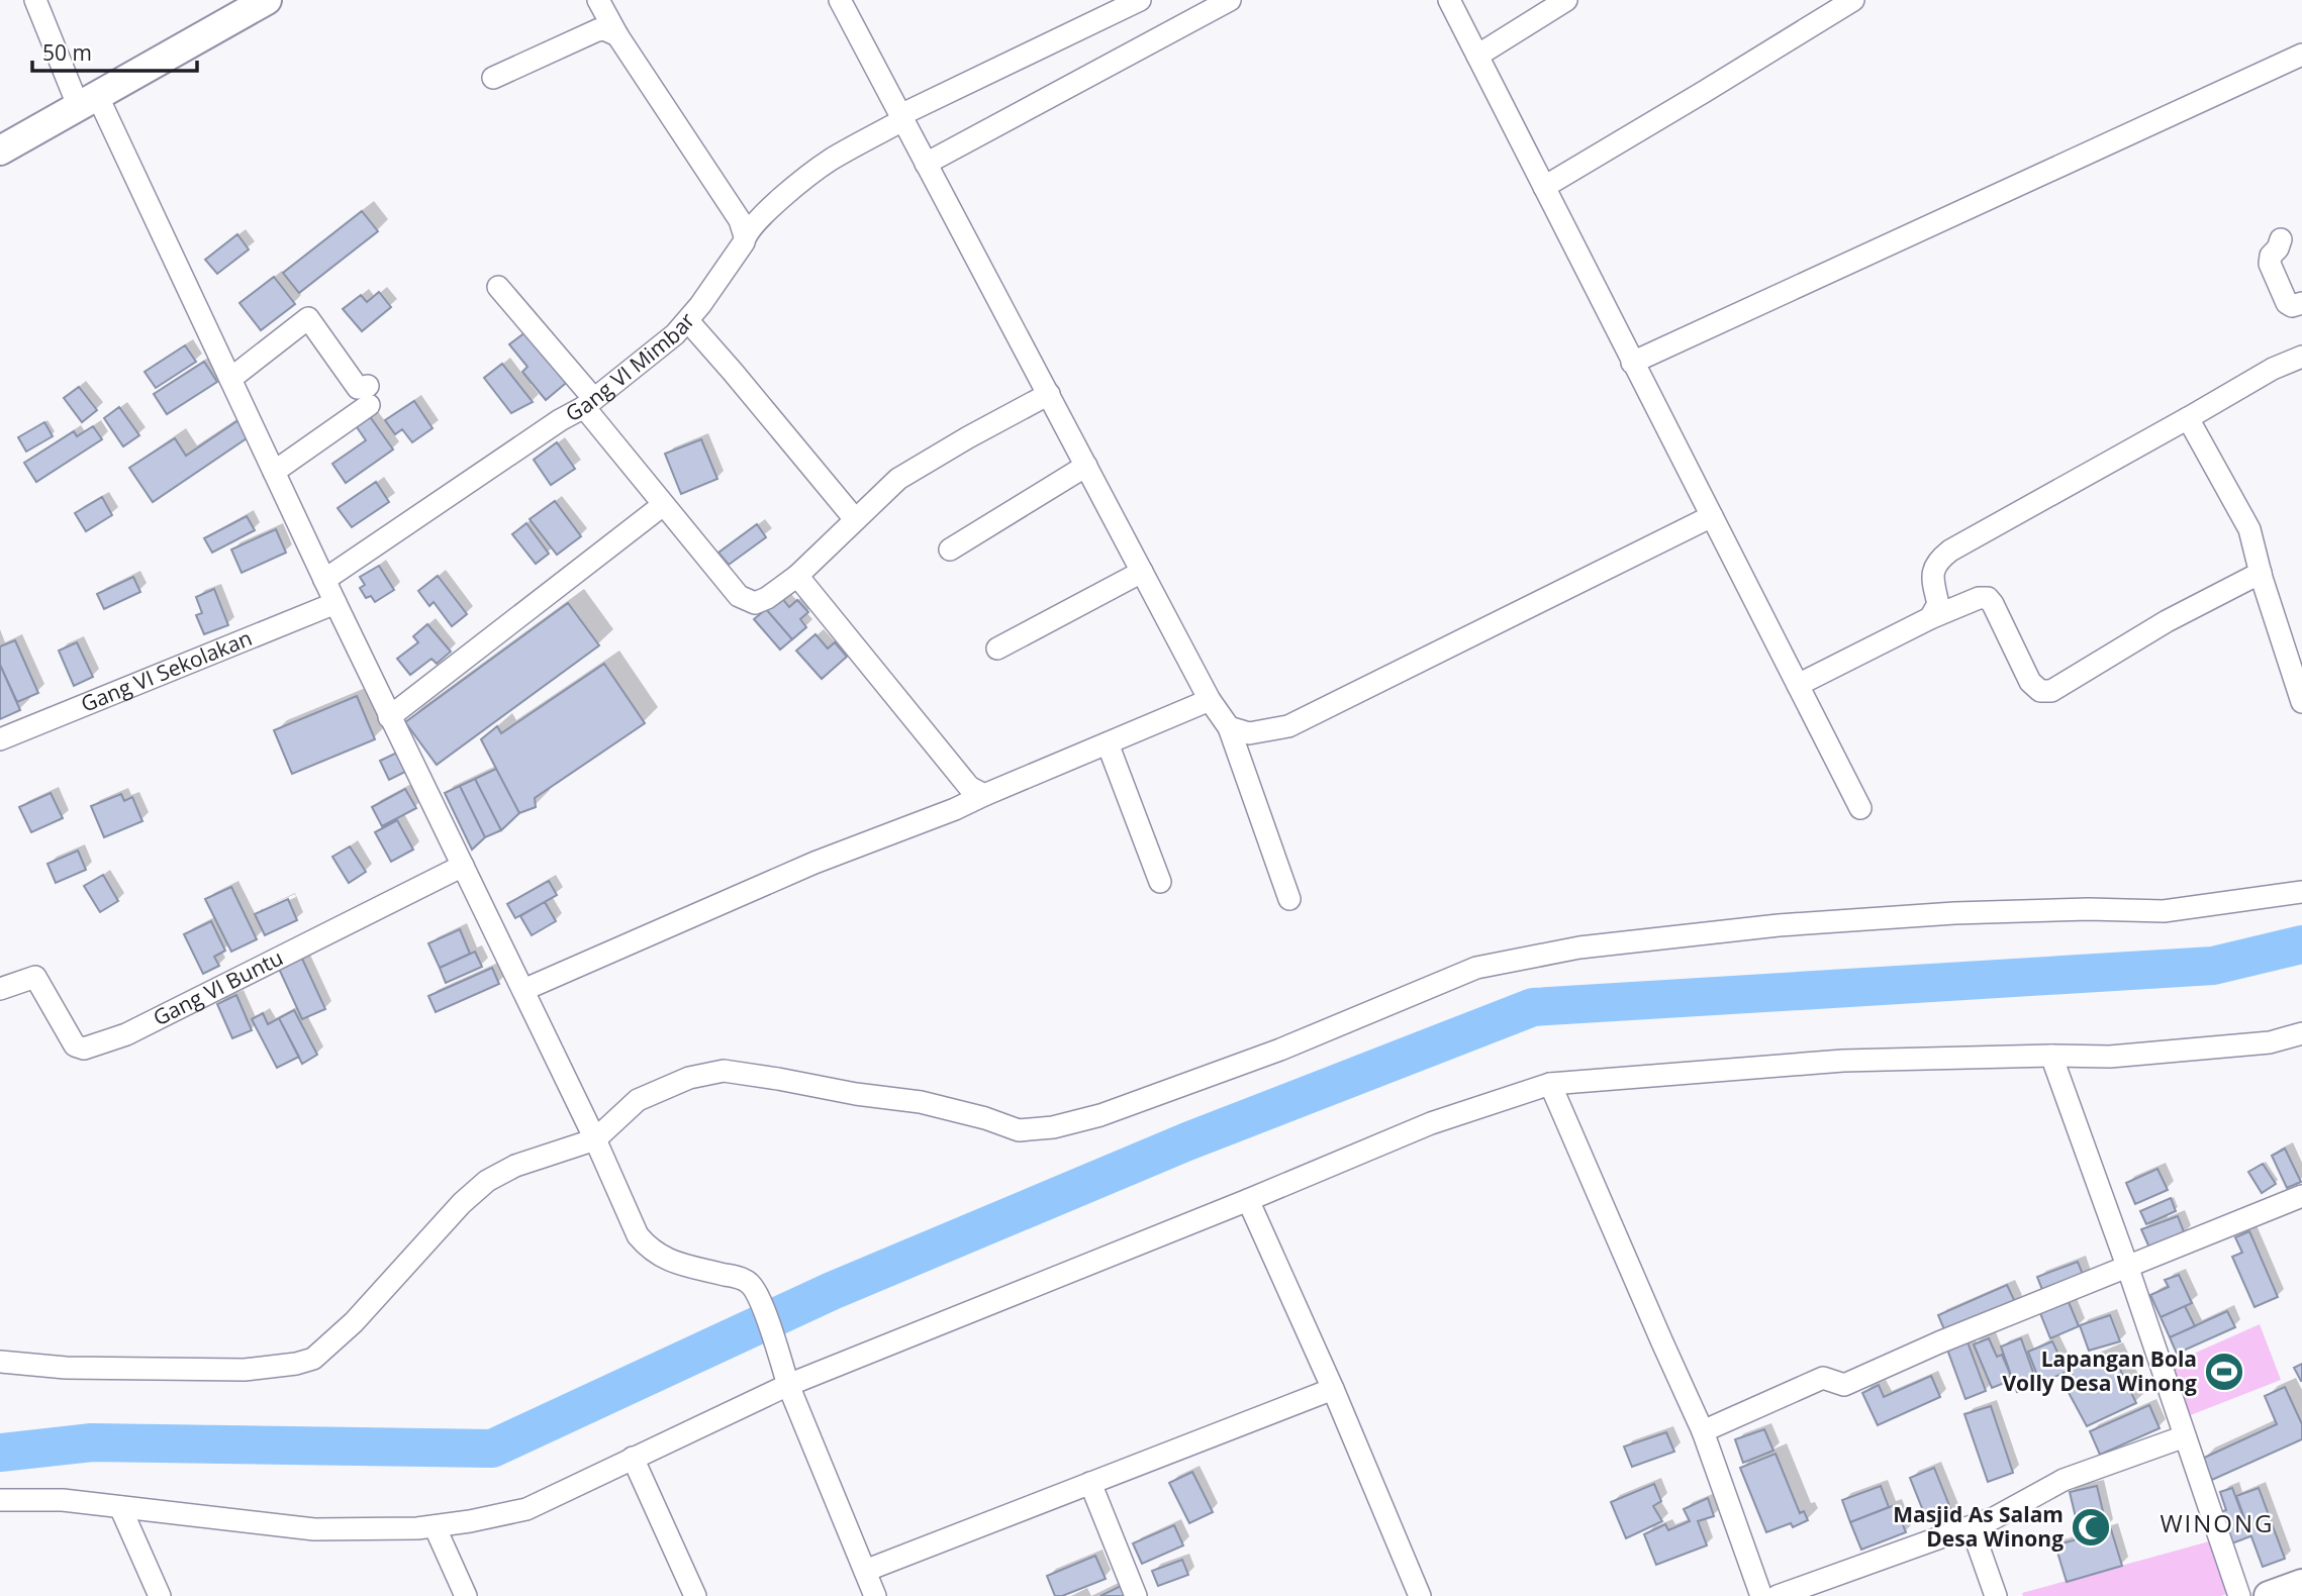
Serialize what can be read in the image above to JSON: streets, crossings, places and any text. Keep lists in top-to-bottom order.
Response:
{
  "streets": {
    "street": ["Gang VI Mimbar", "Gang VI Sekolakan", "Gang VI Buntu"]
  },
  "districts": ["WINONG"],
  "places": {
    "sports": ["Lapangan Bola Volly Desa Winong"],
    "mosque": ["Masjid As Salam Desa Winong"]
  },
  "scale_bar": "50 m"
}
